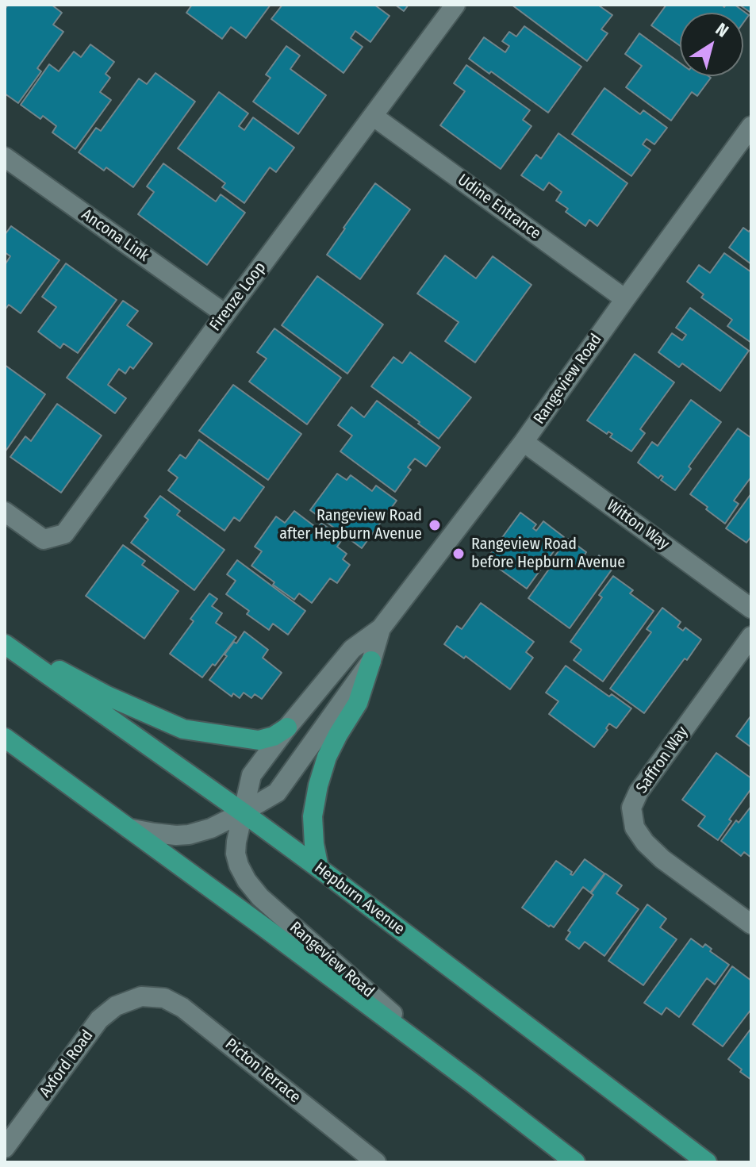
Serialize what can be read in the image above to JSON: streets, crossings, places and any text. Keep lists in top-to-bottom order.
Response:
{
  "streets": {
    "main road": ["Hepburn Avenue"],
    "street": [
      "Udine Entrance",
      "Ancona Link",
      "Firenze Loop",
      "Rangeview Road",
      "Witton Way",
      "Saffron Way",
      "Axford Road",
      "Picton Terrace"
    ]
  },
  "crossings": [
    ["Udine Entrance", "Firenze Loop"],
    ["Udine Entrance", "Rangeview Road"],
    ["Ancona Link", "Firenze Loop"],
    ["Rangeview Road", "Witton Way"],
    ["Rangeview Road", "Hepburn Avenue"],
    ["Axford Road", "Picton Terrace"]
  ],
  "places": ["Rangeview Road after Hepburn Avenue", "Rangeview Road before Hepburn Avenue"],
  "north": "top right"
}
